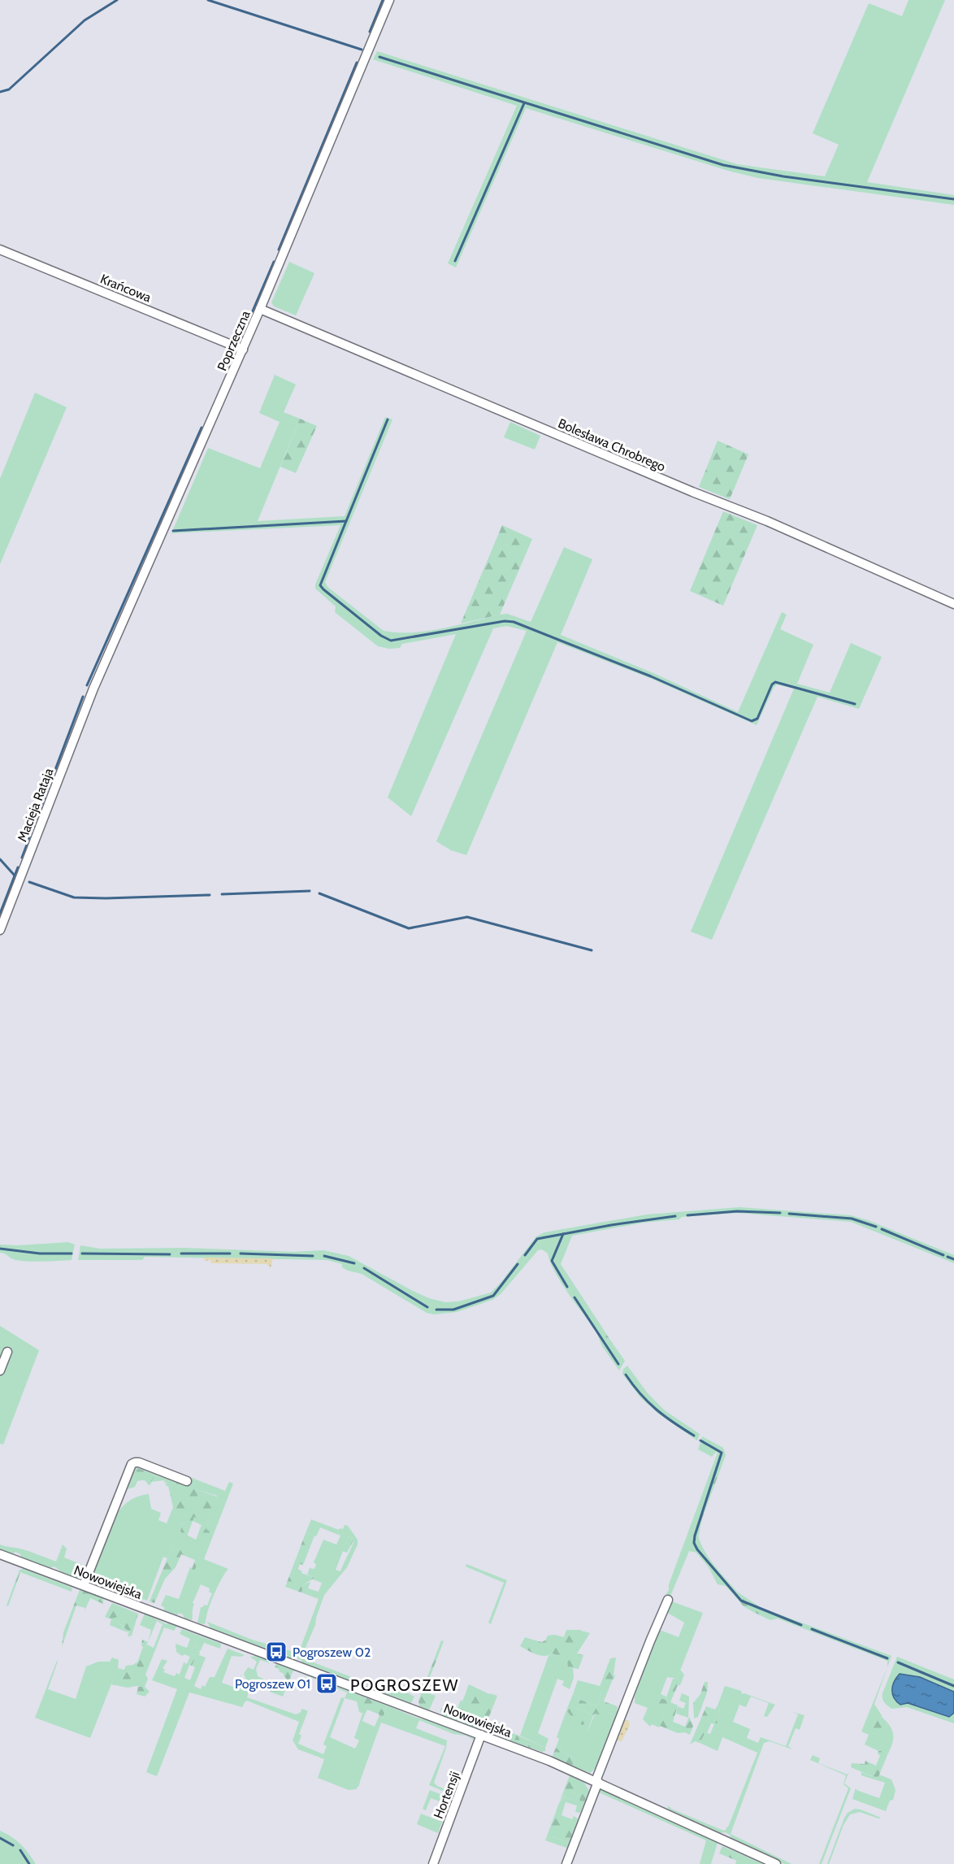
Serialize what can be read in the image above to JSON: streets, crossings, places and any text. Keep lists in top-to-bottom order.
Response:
{
  "streets": {
    "street": [
      "Krańcowa",
      "Poprzeczna",
      "Bolesława Chrobrego",
      "Macieja Rataja",
      "Nowowiejska",
      "Hortensji"
    ]
  },
  "crossings": [
    ["Krańcowa", "Poprzeczna"],
    ["Poprzeczna", "Bolesława Chrobrego"],
    ["Poprzeczna", "Macieja Rataja"],
    ["Nowowiejska", "Hortensji"]
  ],
  "districts": ["POGROSZEW"],
  "places": {
    "bus stop": ["Pogroszew 02", "Pogroszew 01"]
  }
}
